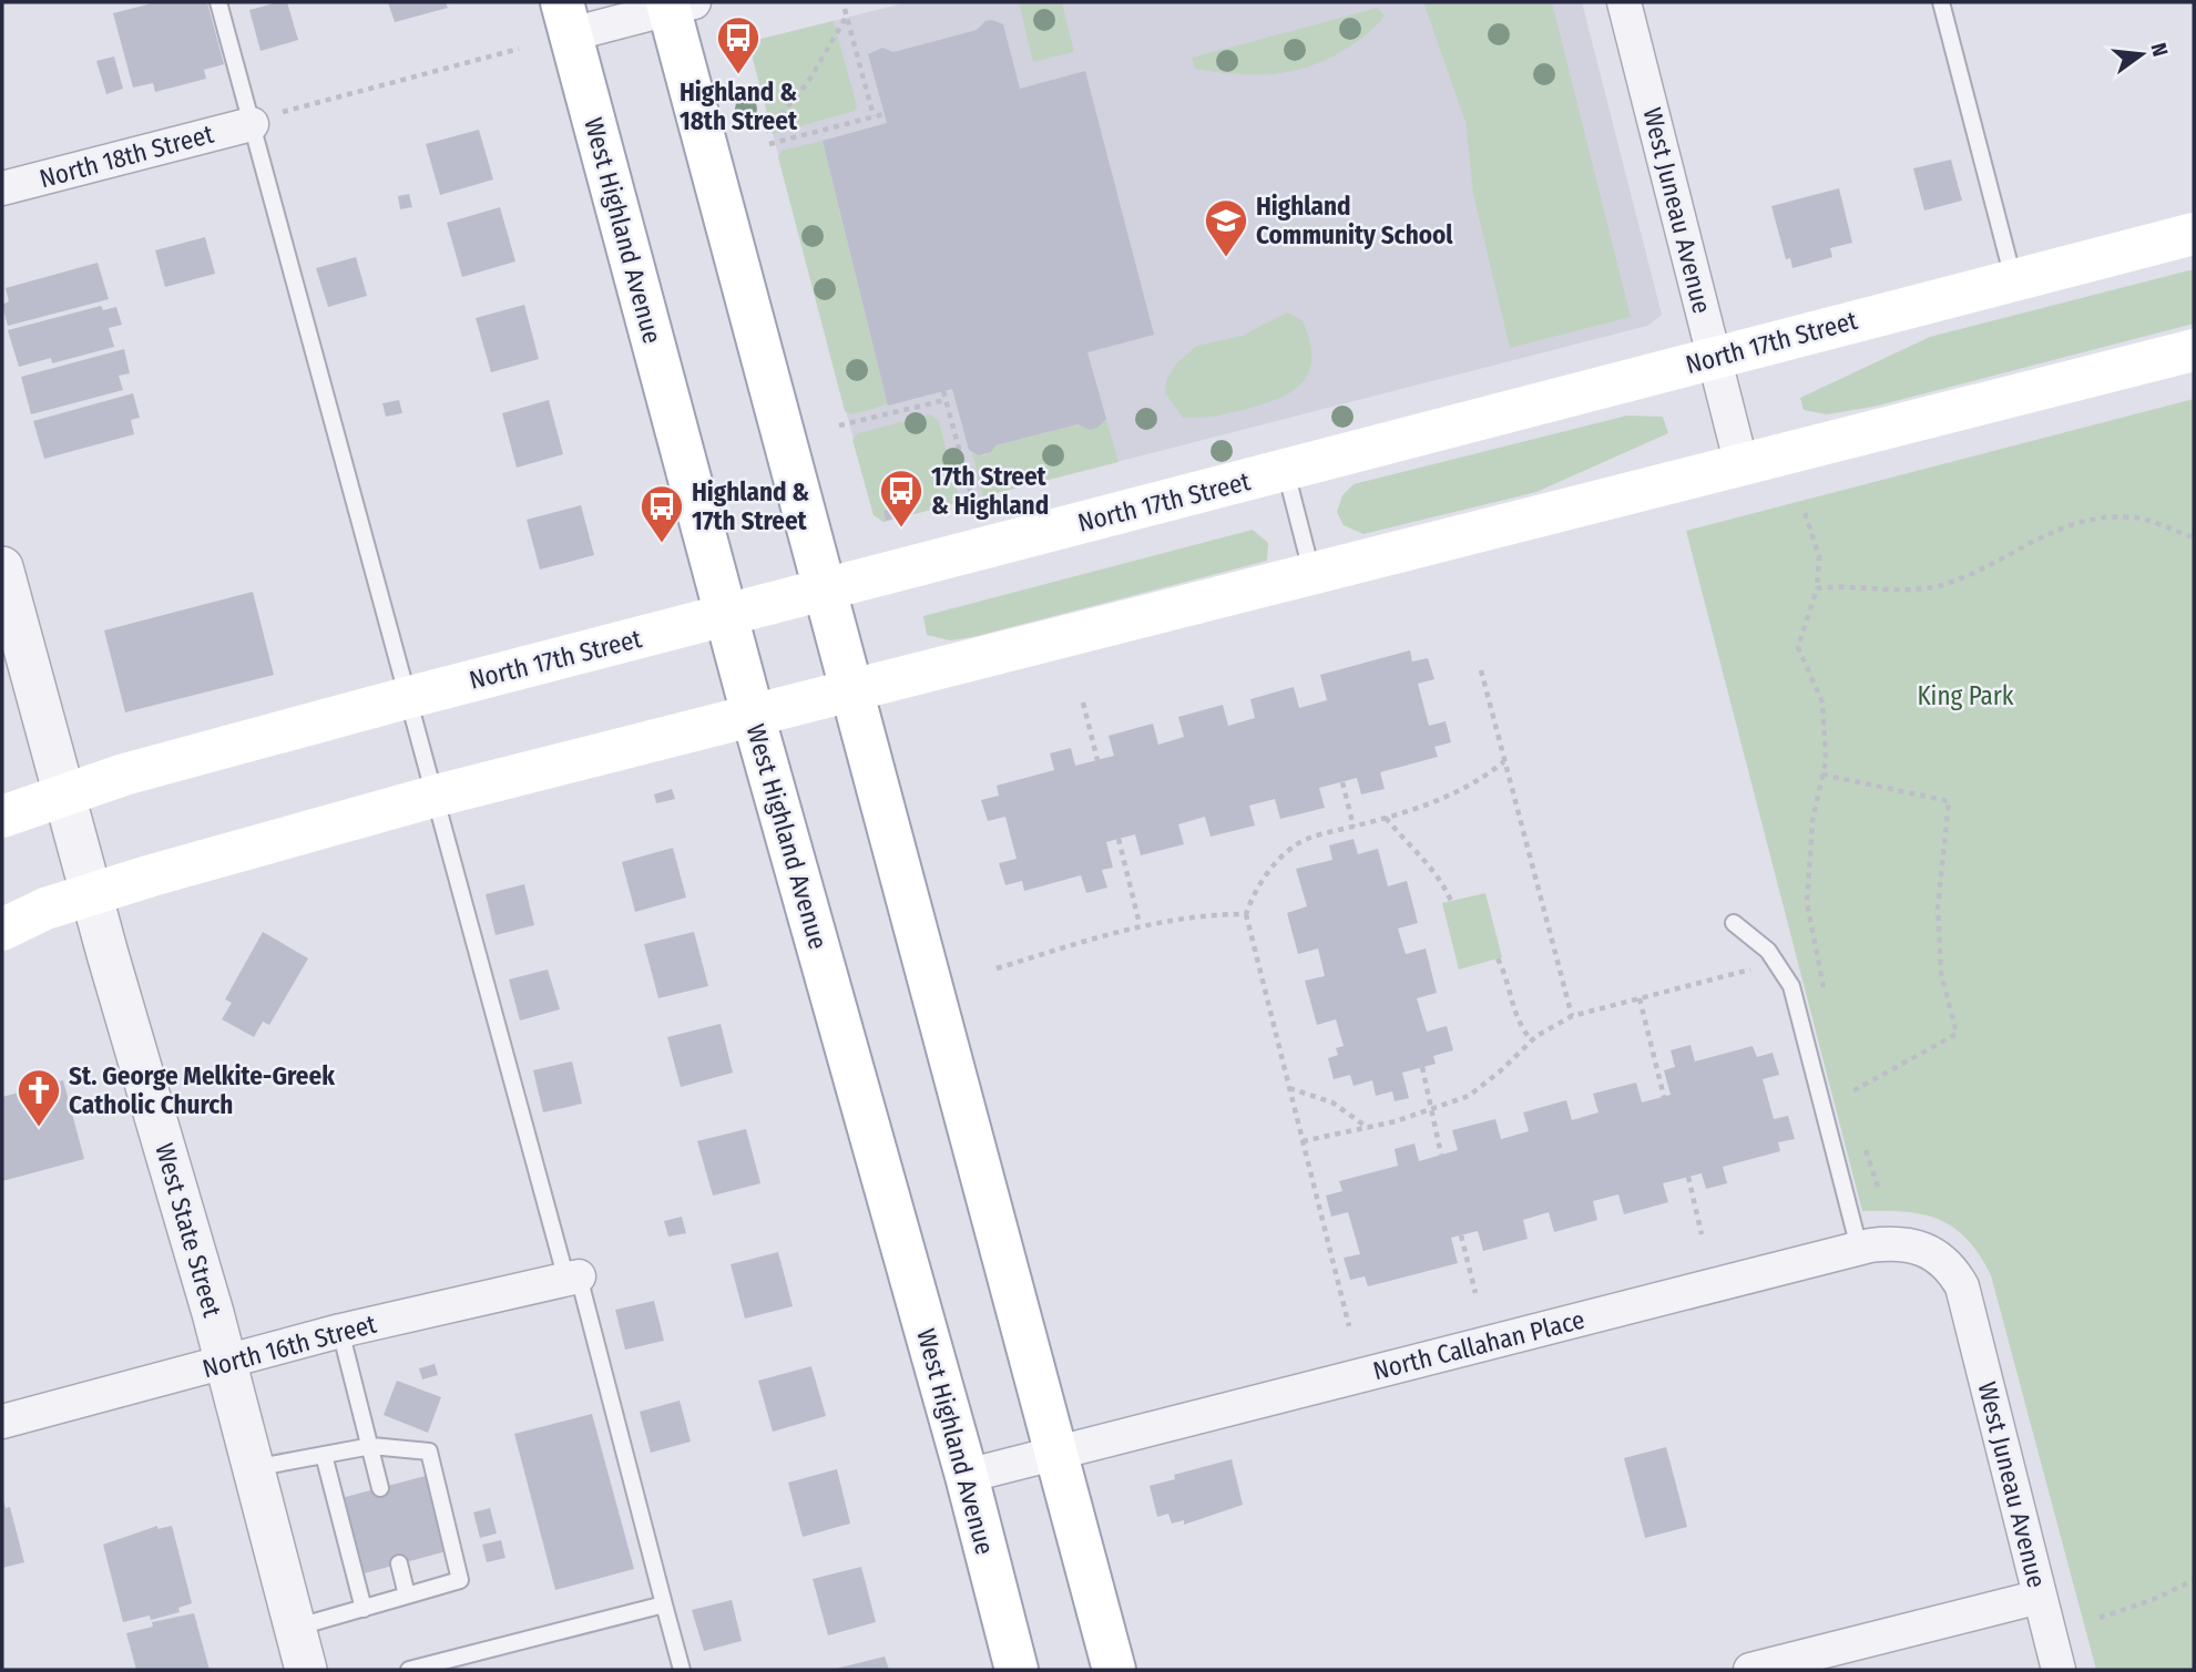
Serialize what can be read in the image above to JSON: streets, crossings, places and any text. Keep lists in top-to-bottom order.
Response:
{
  "streets": {
    "main road": ["West Highland Avenue", "North 17th Street"],
    "street": [
      "North 18th Street",
      "West Juneau Avenue",
      "West State Street",
      "North Callahan Place",
      "North 16th Street"
    ]
  },
  "crossings": [
    ["West Juneau Avenue", "North 17th Street"],
    ["West Juneau Avenue", "North Callahan Place"],
    ["West Highland Avenue", "North 17th Street"],
    ["West Highland Avenue", "North Callahan Place"],
    ["North 17th Street", "West State Street"],
    ["West State Street", "North 16th Street"]
  ],
  "parks": ["King Park"],
  "places": {
    "bus stop": ["Highland & 18th Street", "17th Street & Highland", "Highland & 17th Street"],
    "school or university": ["Highland Community School"],
    "church": ["St. George Melkite-Greek Catholic Church"]
  },
  "north": "right"
}
